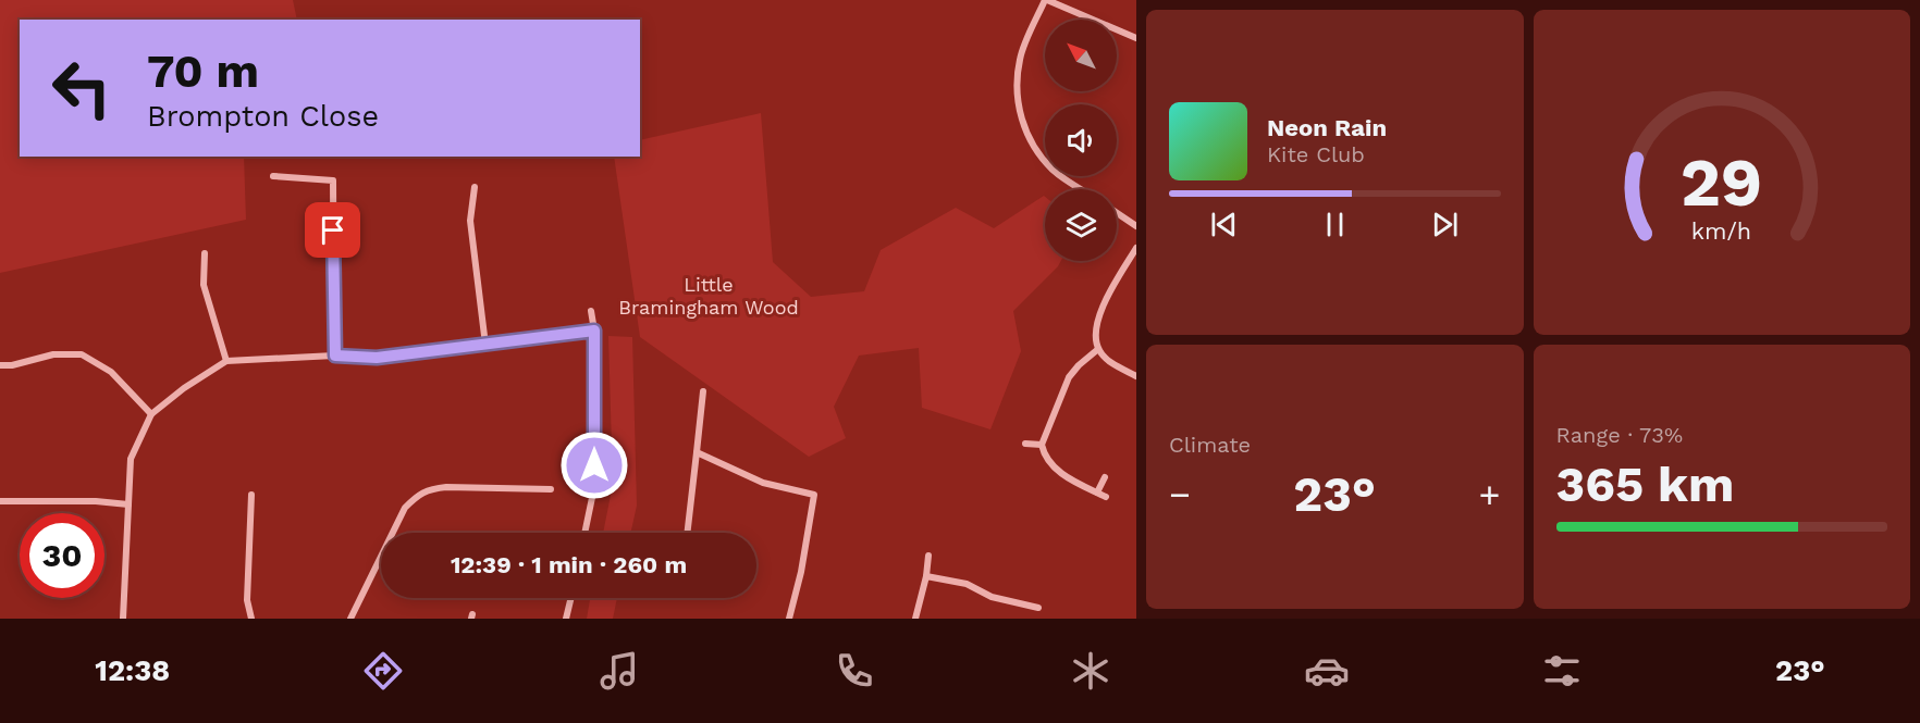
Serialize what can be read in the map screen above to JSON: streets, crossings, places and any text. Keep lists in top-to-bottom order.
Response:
{
  "parks": ["Little Bramingham Wood"],
  "north": "top left",
  "page": {
    "turn": ["70 m", "Brompton Close"],
    "song": ["Neon Rain", "Kite Club"],
    "tile": [
      "Climate",
      ["Range · 73%", "365 km"]
    ],
    "heat": ["−", "23°", "+"],
    "limit": "30",
    "trip": "12:39 · 1 min · 260 m",
    "tabs": ["12:38", "23°"],
    "gauge": ["29", "km/h"]
  }
}
